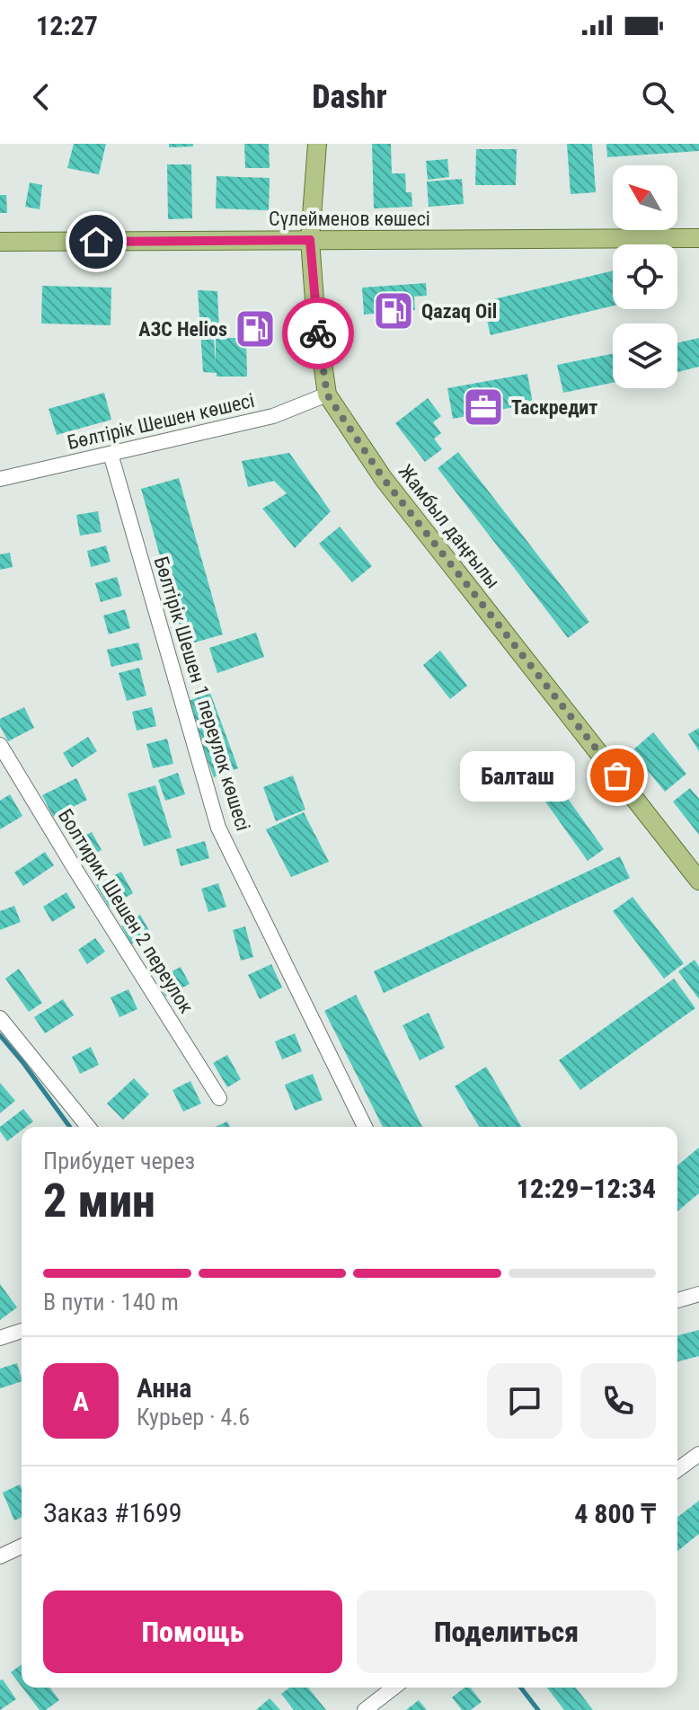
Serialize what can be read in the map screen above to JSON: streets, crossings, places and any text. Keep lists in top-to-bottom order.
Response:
{
  "streets": {
    "main road": ["Сүлейменов көшесі", "Жамбыл даңғылы"],
    "street": ["Бөлтірік Шешен көшесі", "Бөлтірік Шешен 1 переулок көшесі", "Болтирик Шешен 2 переулок"]
  },
  "crossings": [
    ["Сүлейменов көшесі", "Жамбыл даңғылы"],
    ["Бөлтірік Шешен көшесі", "Жамбыл даңғылы"],
    ["Бөлтірік Шешен көшесі", "Бөлтірік Шешен 1 переулок көшесі"]
  ],
  "places": {
    "fuel station": ["Qazaq Oil", "АЗС Helios"],
    "office": ["Таскредит"],
    "other": ["Балташ"]
  },
  "north": "top left",
  "page": {
    "status": "12:27",
    "header": "Dashr",
    "bubble": "Балташ",
    "heading": ["2 мин", "Прибудет через", "12:29–12:34"],
    "panel": [
      "Анна",
      "Курьер · 4.6",
      "Заказ #1699",
      "4 800 ₸"
    ],
    "bar": "В пути · 140 m",
    "round": "А",
    "buttons": ["Помощь", "Поделиться"]
  }
}
